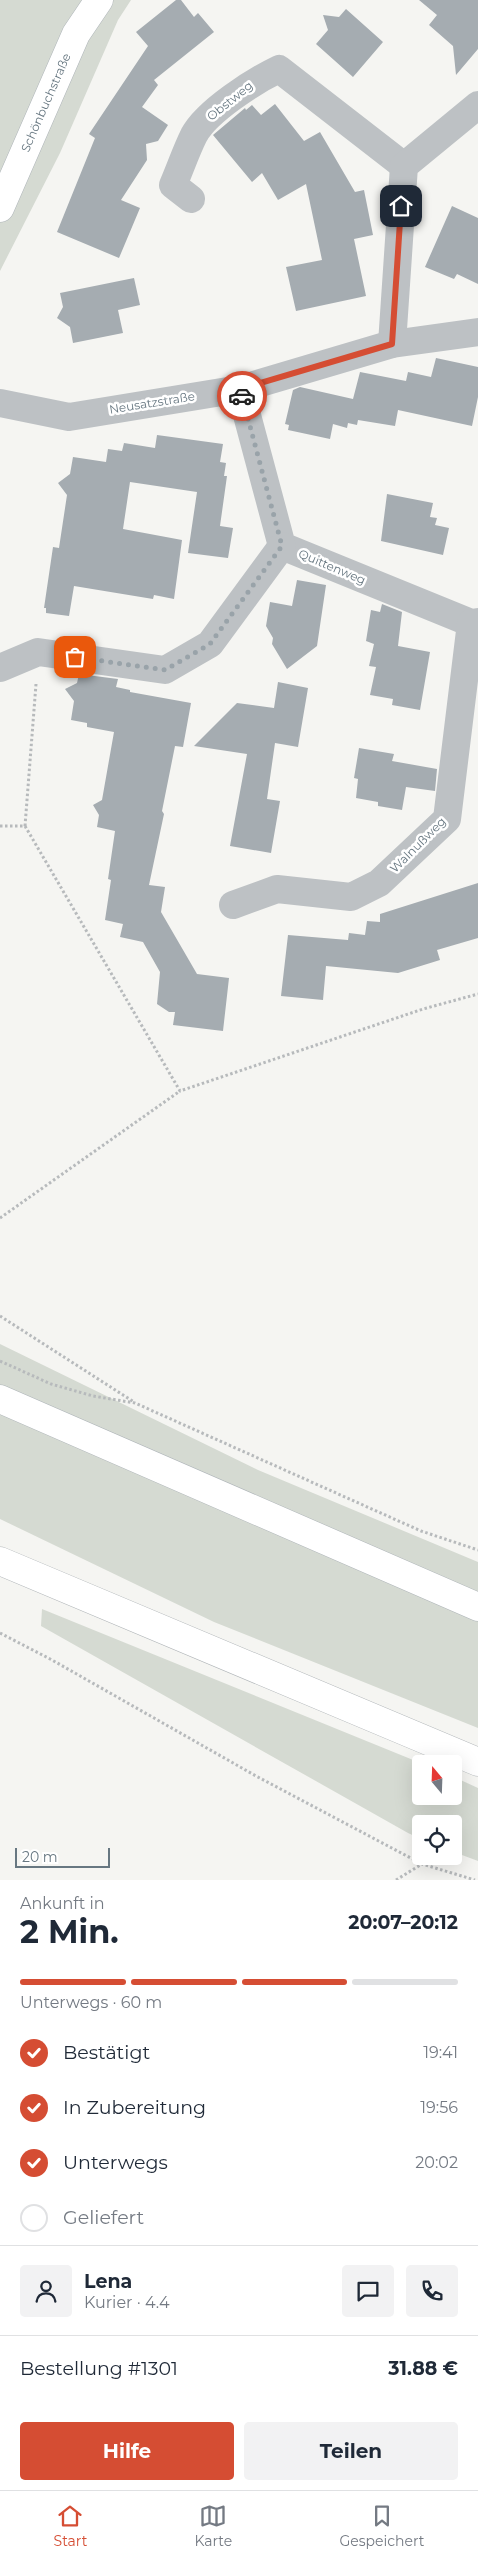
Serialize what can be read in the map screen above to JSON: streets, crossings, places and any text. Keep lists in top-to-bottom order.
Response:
{
  "streets": {
    "street": [
      "Obstweg",
      "Schönbuchstraße",
      "Neusatzstraße",
      "Quittenweg",
      "Walnußweg"
    ]
  },
  "crossings": [
    ["Neusatzstraße", "Quittenweg"],
    ["Quittenweg", "Walnußweg"]
  ],
  "scale_bar": "20 m",
  "north": "top",
  "page": {
    "scale": "20 m",
    "heading": ["2 Min.", "Ankunft in", "20:07–20:12"],
    "panel": [
      "Lena",
      "Kurier · 4.4",
      "Bestellung #1301",
      "31.88 €"
    ],
    "bar": "Unterwegs · 60 m",
    "list": [
      ["Bestätigt", "19:41"],
      ["In Zubereitung", "19:56"],
      ["Unterwegs", "20:02"],
      "Geliefert"
    ],
    "buttons": ["Hilfe", "Teilen"],
    "tabs": ["Start", "Karte", "Gespeichert"]
  }
}
